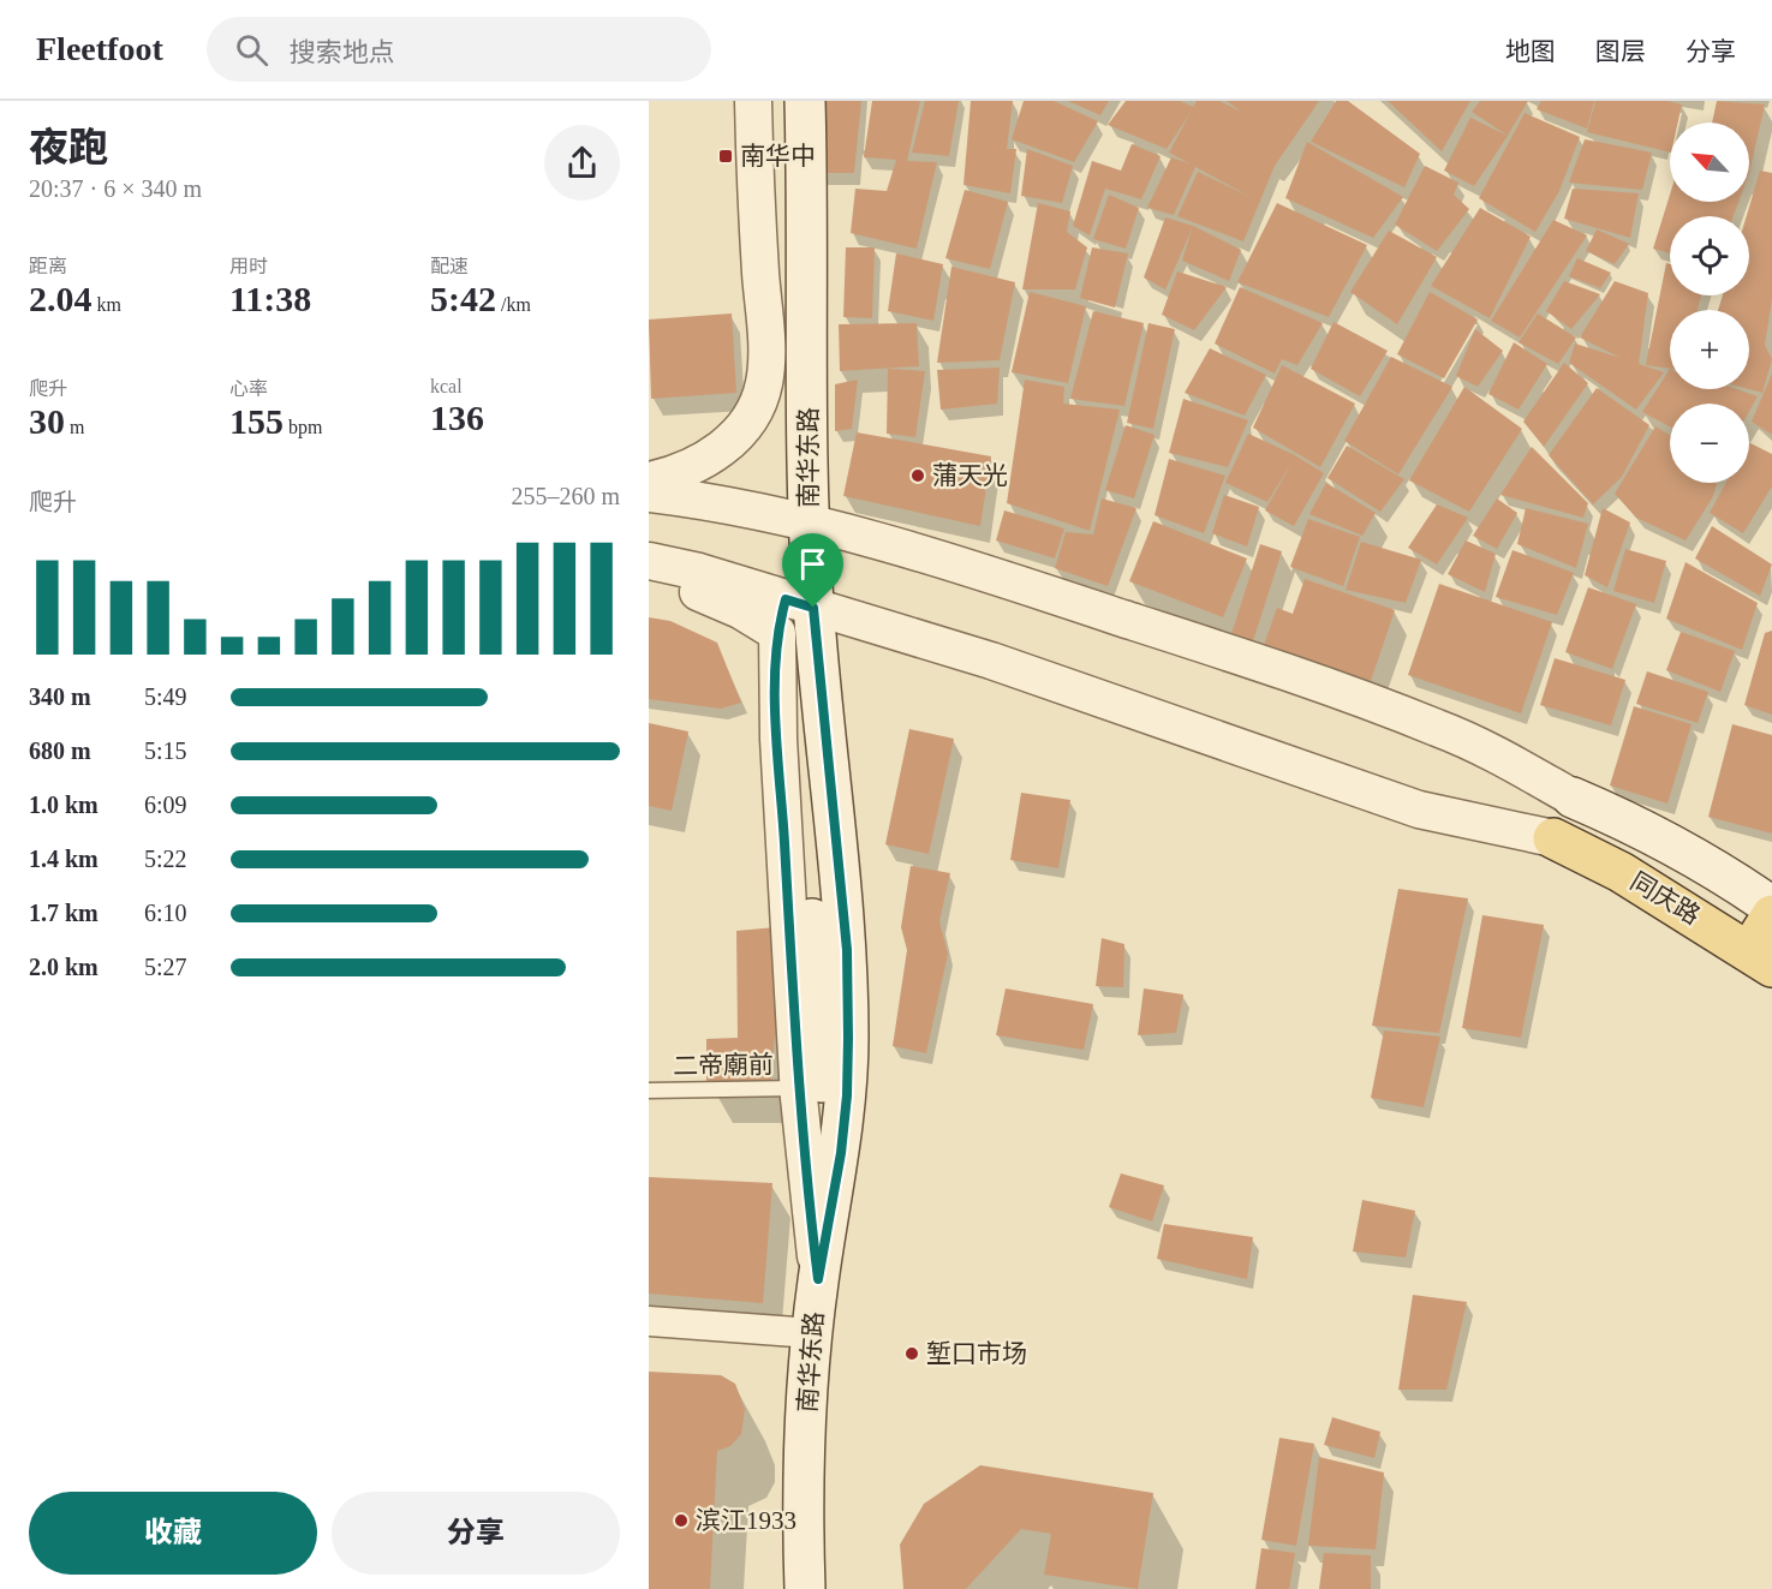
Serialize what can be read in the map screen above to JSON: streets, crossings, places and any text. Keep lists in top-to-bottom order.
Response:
{
  "streets": {
    "main road": ["南华东路", "同庆路"],
    "lane": ["二帝廟前"]
  },
  "places": {
    "transit": ["南华中"],
    "other": ["蒲天光", "堑口市场", "滨江1933"]
  },
  "north": "top left",
  "page": {
    "header": "Fleetfoot",
    "search": "搜索地点",
    "nav": ["地图", "图层", "分享"],
    "heading": ["夜跑", "20:37 · 6 × 340 m"],
    "map_buttons": ["+", "−"],
    "stats": [
      ["距离", "2.04 km"],
      ["用时", "11:38"],
      ["配速", "5:42 /km"],
      ["爬升", "30 m"],
      ["心率", "155 bpm"],
      ["kcal", "136"]
    ],
    "chart": ["爬升", "255–260 m"],
    "list": [
      {
        "name": "340 m",
        "note": "5:49"
      },
      {
        "name": "680 m",
        "note": "5:15"
      },
      {
        "name": "1.0 km",
        "note": "6:09"
      },
      {
        "name": "1.4 km",
        "note": "5:22"
      },
      {
        "name": "1.7 km",
        "note": "6:10"
      },
      {
        "name": "2.0 km",
        "note": "5:27"
      }
    ],
    "buttons": ["收藏", "分享"]
  }
}
